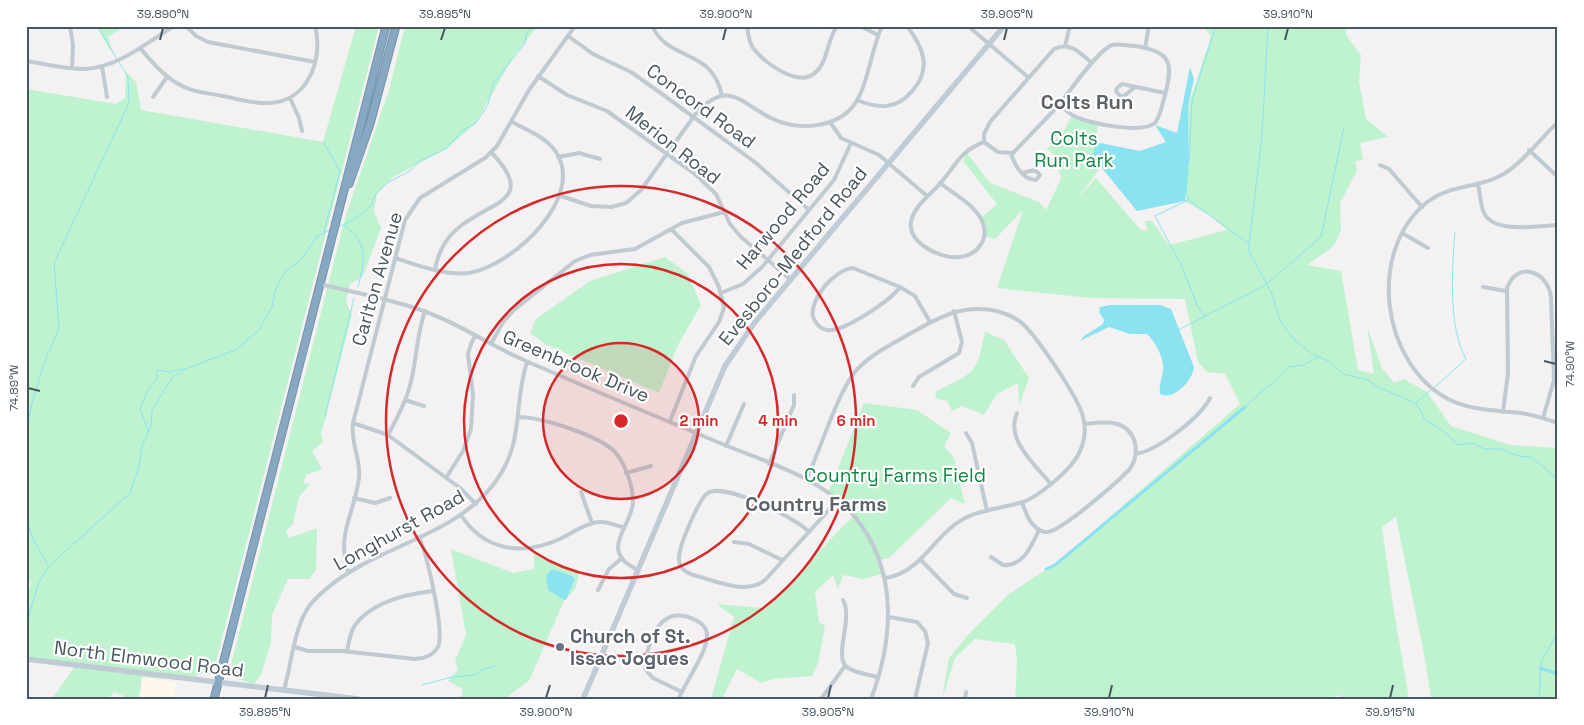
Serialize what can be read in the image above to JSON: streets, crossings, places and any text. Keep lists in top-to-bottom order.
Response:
{
  "streets": {
    "street": [
      "Concord Road",
      "Merion Road",
      "Harwood Road",
      "Evesboro-Medford Road",
      "Carlton Avenue",
      "Greenbrook Drive",
      "Longhurst Road",
      "North Elmwood Road"
    ]
  },
  "crossings": [
    ["Concord Road", "Harwood Road"],
    ["Concord Road", "Carlton Avenue"],
    ["Merion Road", "Harwood Road"],
    ["Merion Road", "Evesboro-Medford Road"],
    ["Merion Road", "Carlton Avenue"],
    ["Evesboro-Medford Road", "Greenbrook Drive"],
    ["Carlton Avenue", "Greenbrook Drive"],
    ["Carlton Avenue", "Longhurst Road"],
    ["Greenbrook Drive", "Longhurst Road"],
    ["Longhurst Road", "North Elmwood Road"]
  ],
  "districts": ["Colts Run", "Country Farms"],
  "parks": ["Colts Run Park", "Country Farms Field"],
  "places": ["Church of St. Issac Jogues"],
  "coordinates": [
    "39.890°N",
    "39.895°N",
    "39.900°N",
    "39.905°N",
    "39.910°N",
    "74.90°W",
    "74.89°W",
    "39.915°N"
  ],
  "rings": ["2 min", "4 min", "6 min"]
}
